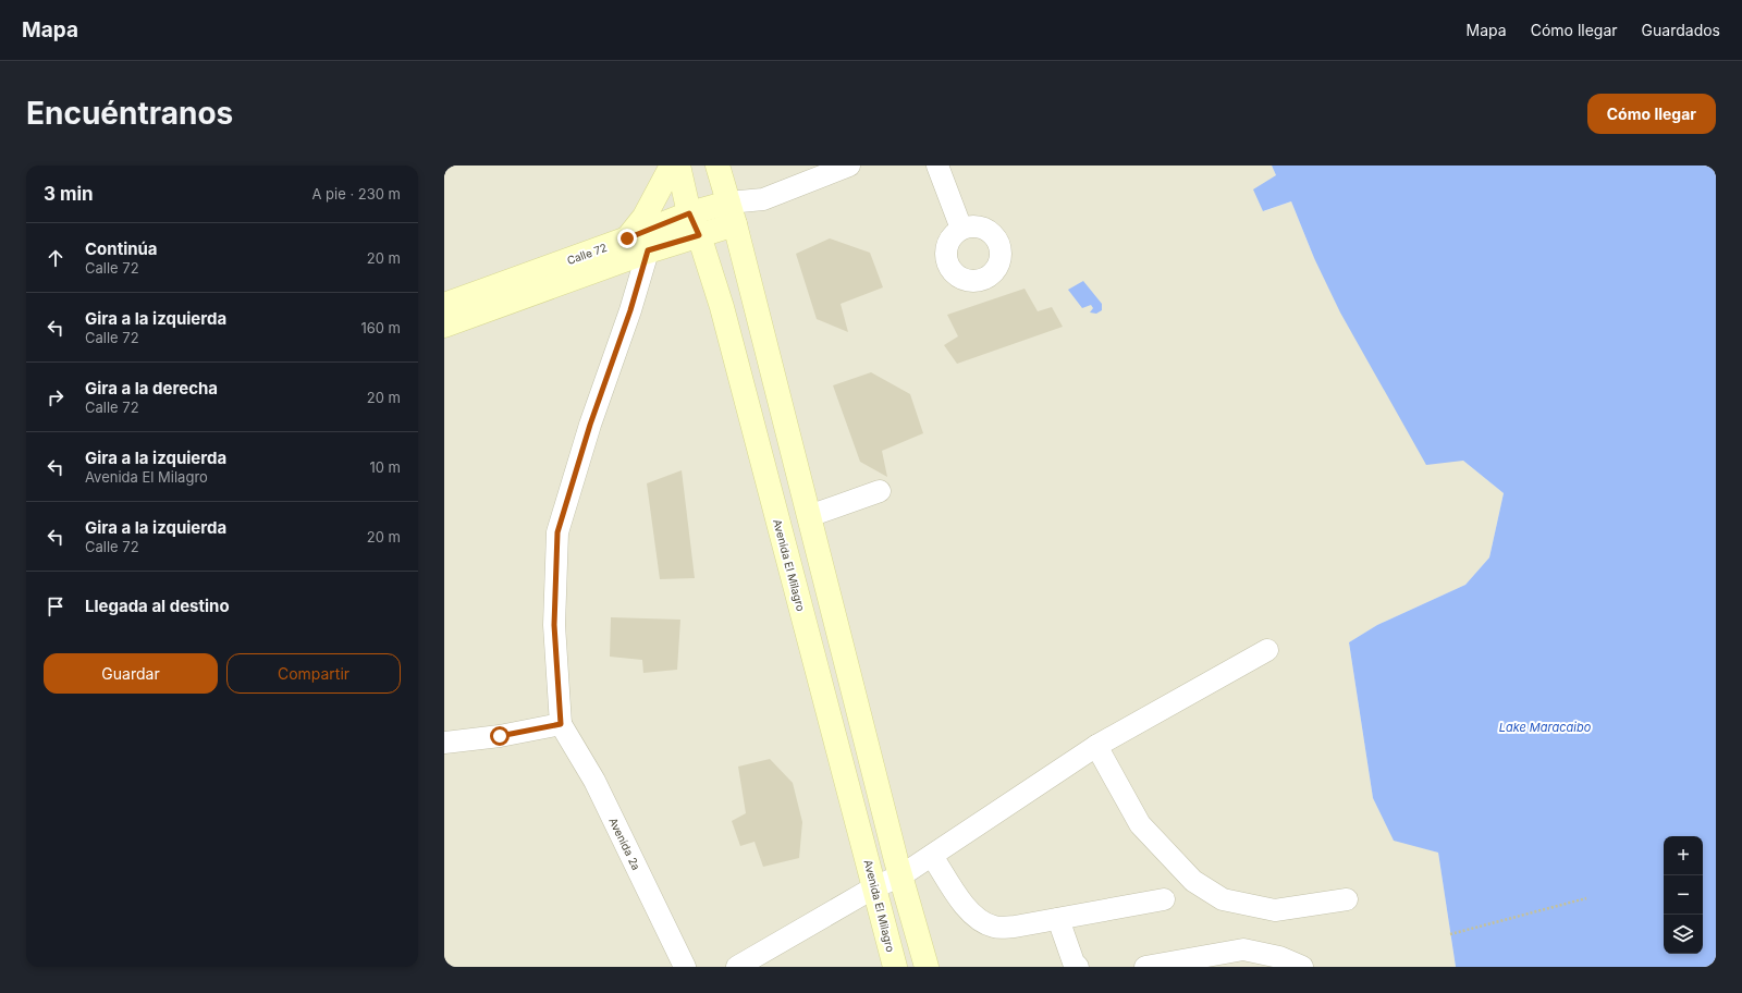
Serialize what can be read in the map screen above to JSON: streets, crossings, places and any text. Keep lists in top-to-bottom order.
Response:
{
  "streets": {
    "main road": ["Calle 72", "Avenida El Milagro"],
    "street": ["Avenida 2a"]
  },
  "crossings": [
    ["Calle 72", "Avenida El Milagro"]
  ],
  "water": ["Lake Maracaibo"],
  "page": {
    "header": "Mapa",
    "nav": ["Mapa", "Cómo llegar", "Guardados"],
    "buttons": [
      "Cómo llegar",
      ["Guardar", "Compartir"]
    ],
    "title": "Encuéntranos",
    "heading": ["3 min", "A pie · 230 m"],
    "list": [
      ["Continúa", "Calle 72", "20 m"],
      ["Gira a la izquierda", "Calle 72", "160 m"],
      ["Gira a la derecha", "Calle 72", "20 m"],
      ["Gira a la izquierda", "Avenida El Milagro", "10 m"],
      ["Gira a la izquierda", "Calle 72", "20 m"],
      "Llegada al destino"
    ],
    "map_buttons": ["+", "−"]
  }
}
